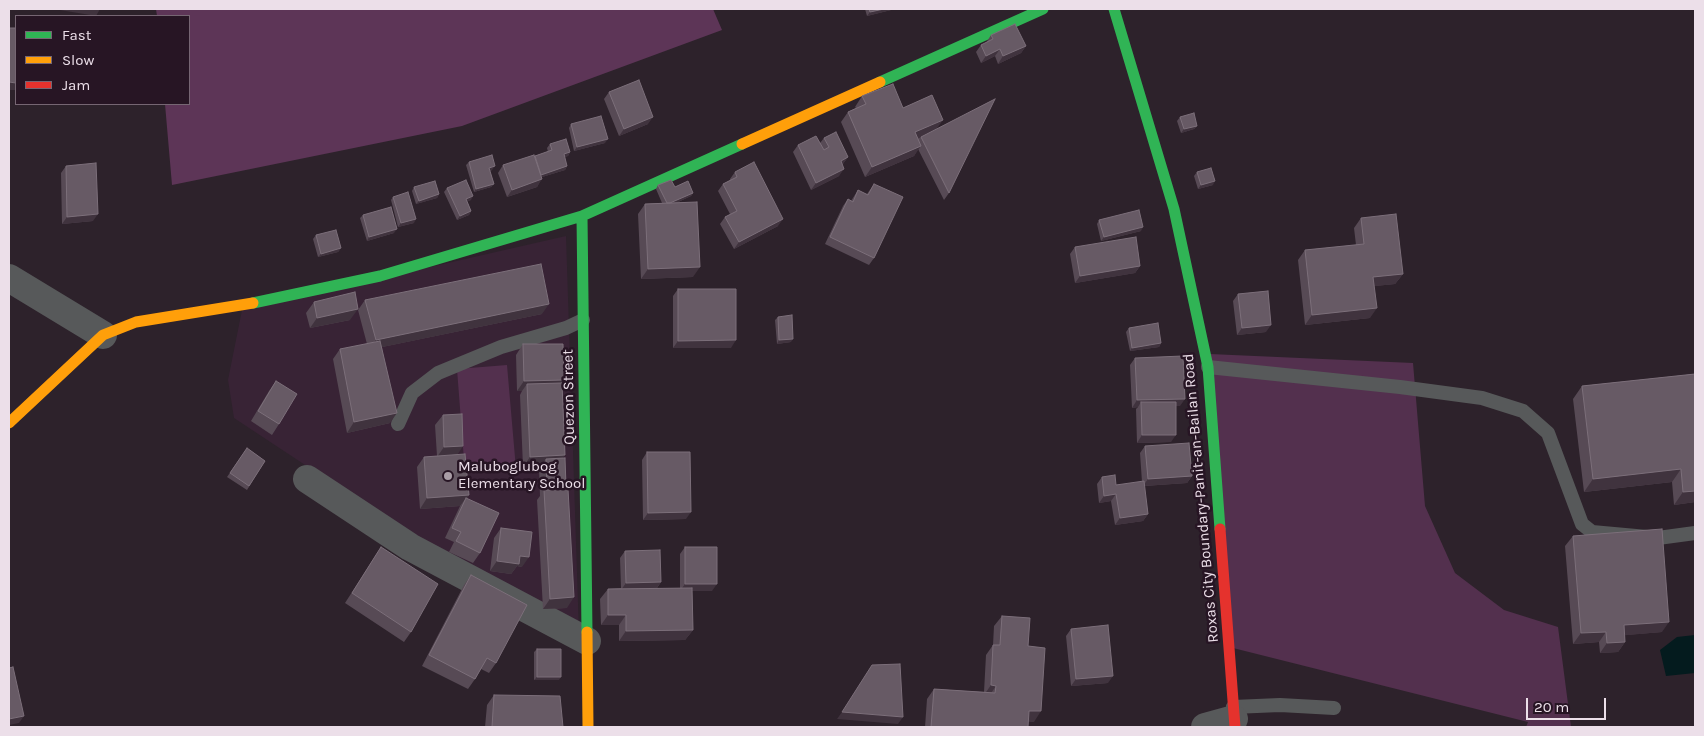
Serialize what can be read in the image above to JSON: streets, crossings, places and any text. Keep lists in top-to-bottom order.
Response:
{
  "streets": {
    "street": ["Quezon Street", "Roxas City Boundary-Panit-an-Bailan Road"]
  },
  "places": ["Maluboglubog Elementary School"],
  "legend": ["Fast", "Slow", "Jam"],
  "scale_bar": "20 m"
}
